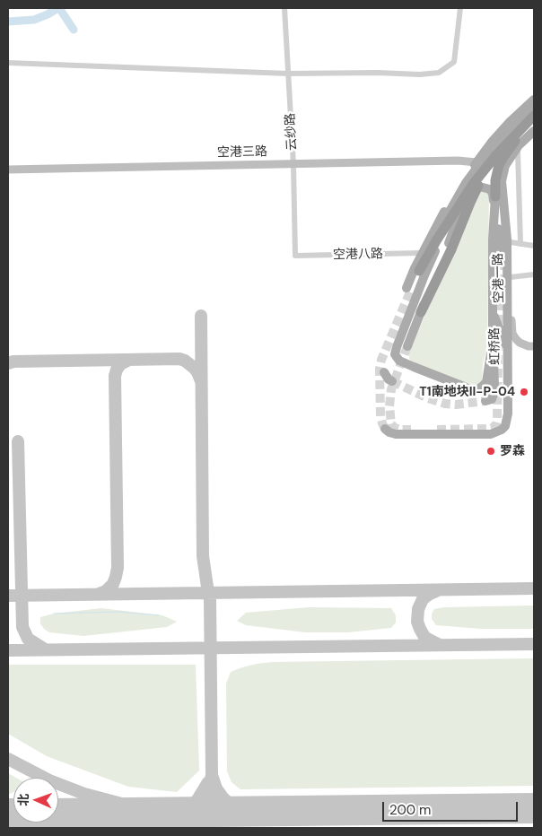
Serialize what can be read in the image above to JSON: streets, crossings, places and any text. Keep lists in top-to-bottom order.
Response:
{
  "streets": {
    "main road": ["虹桥路"],
    "street": [
      "云纱路",
      "空港三路",
      "空港八路",
      "空港一路"
    ]
  },
  "crossings": [
    ["云纱路", "空港三路"],
    ["云纱路", "空港八路"],
    ["空港一路", "虹桥路"]
  ],
  "places": ["T1南地块II-P-04", "罗森"],
  "scale_bar": "200 m",
  "north": "left"
}
